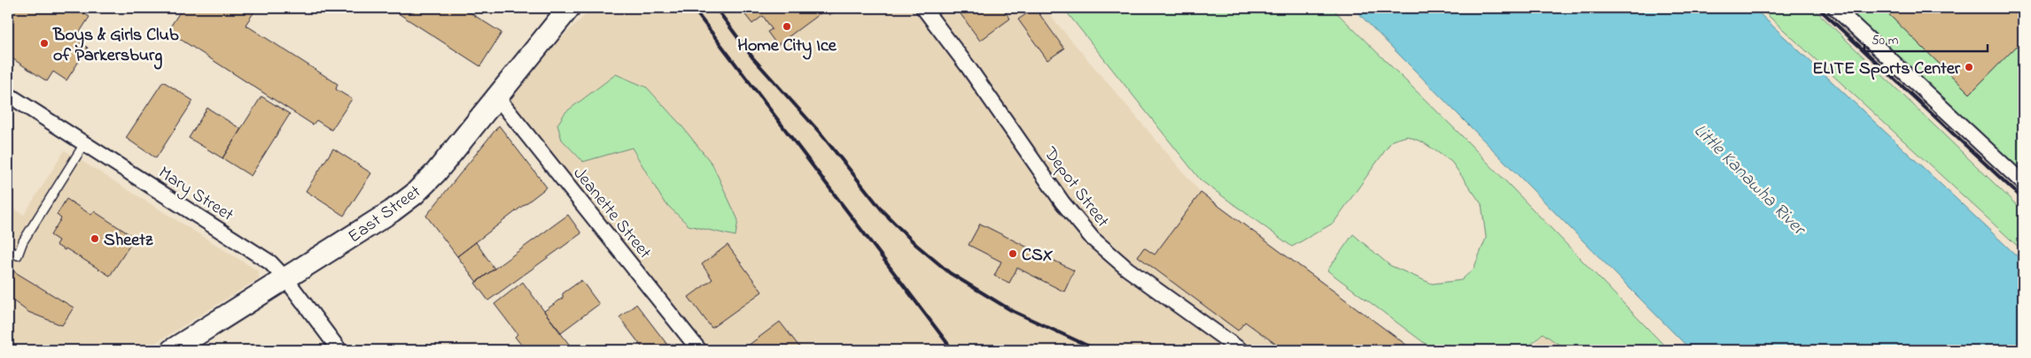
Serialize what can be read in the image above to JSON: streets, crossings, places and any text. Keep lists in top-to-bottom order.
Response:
{
  "streets": {
    "main road": ["East Street"],
    "street": ["Depot Street", "Mary Street", "Jeanette Street"]
  },
  "crossings": [
    ["Mary Street", "East Street"],
    ["Jeanette Street", "East Street"]
  ],
  "water": ["Little Kanawha River"],
  "places": [
    "Home City Ice",
    "Boys & Girls Club of Parkersburg",
    "ELITE Sports Center",
    "Sheetz",
    "CSX"
  ],
  "scale_bar": "50 m"
}
